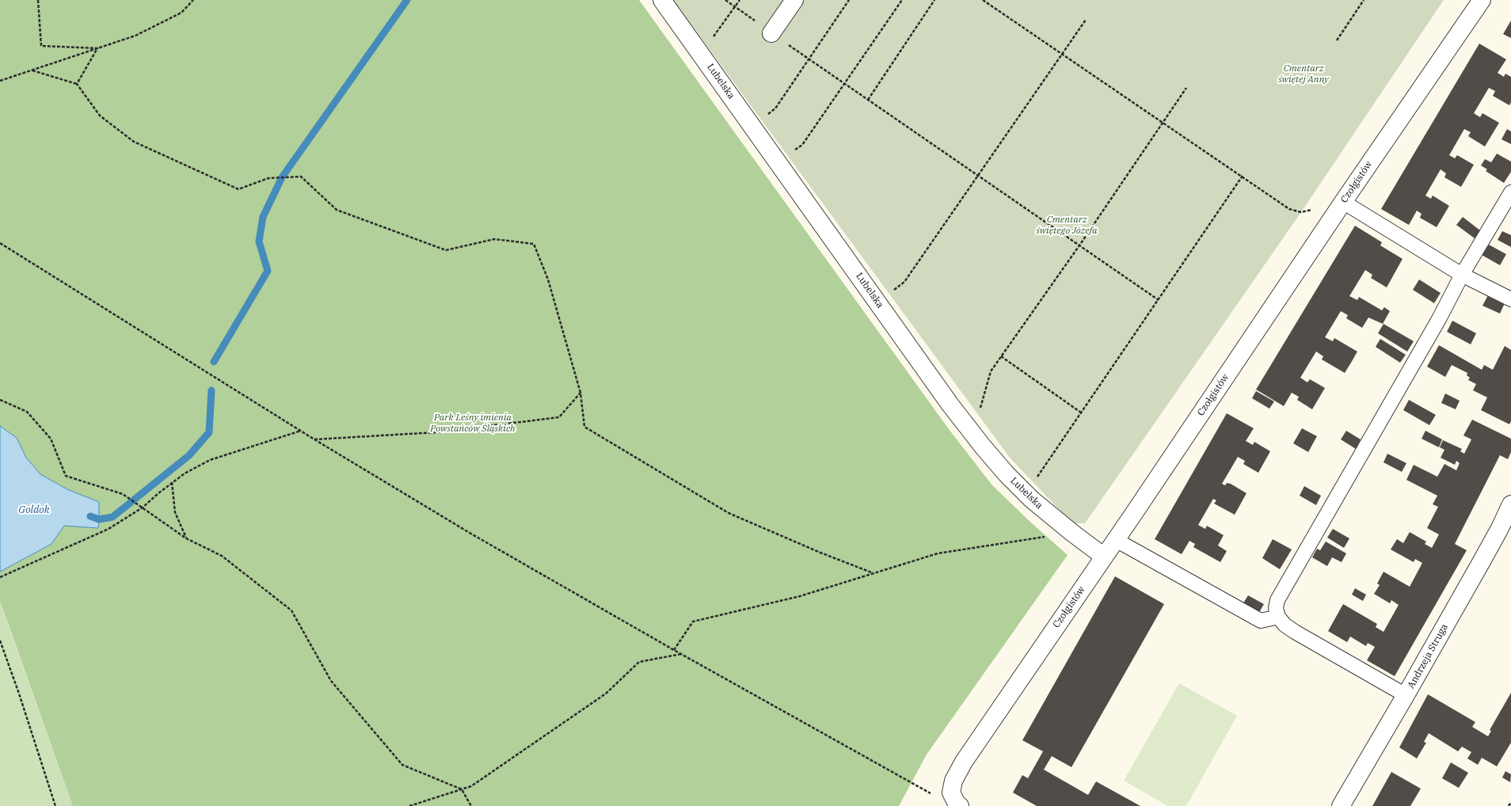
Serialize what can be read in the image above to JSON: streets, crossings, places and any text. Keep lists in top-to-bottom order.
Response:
{
  "streets": {
    "street": ["Lubelska", "Czołgistów", "Andrzeja Struga"]
  },
  "crossings": [
    ["Lubelska", "Czołgistów"]
  ],
  "water": ["Goldok"],
  "parks": ["Cmentarz świętej Anny", "Cmentarz świętego Józefa", "Park Leśny imienia Powstańców Śląskich"]
}
